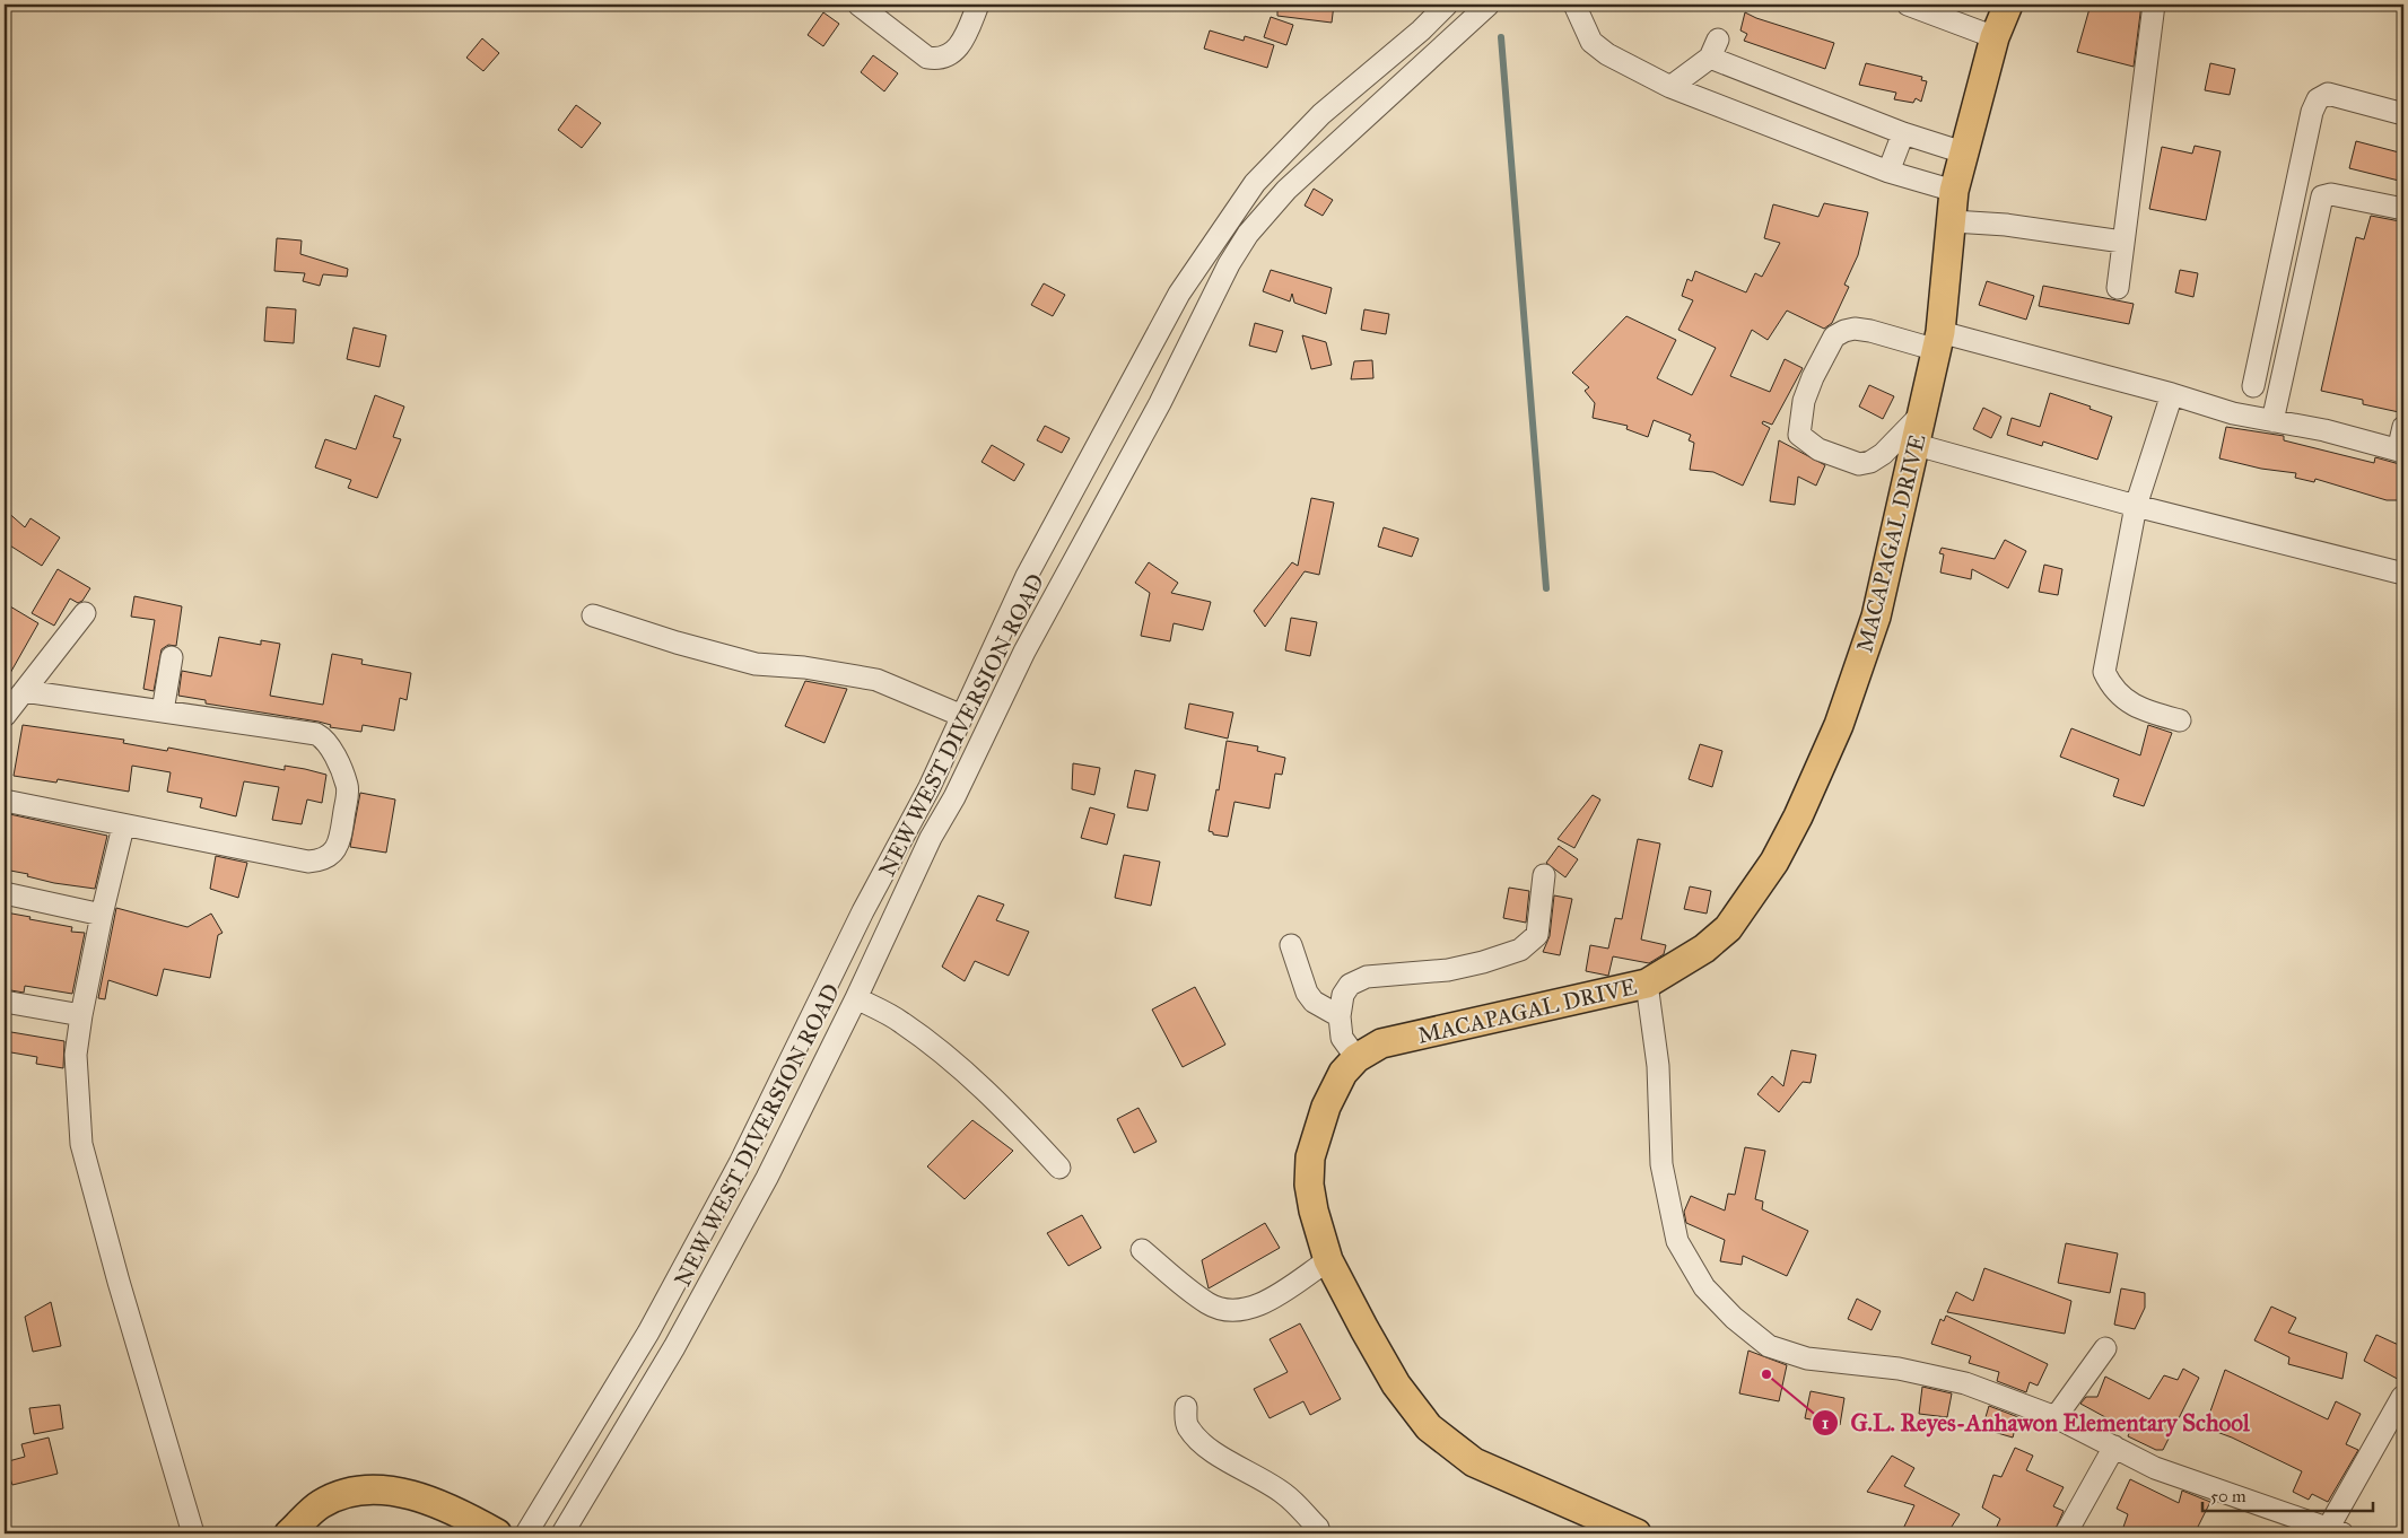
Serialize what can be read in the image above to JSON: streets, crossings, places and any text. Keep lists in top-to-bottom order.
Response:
{
  "streets": {
    "main road": ["MACAPAGAL DRIVE"],
    "street": ["NEW WEST DIVERSION ROAD"]
  },
  "places": ["G.L. Reyes-Anhawon Elementary School"],
  "scale_bar": "50 m"
}
